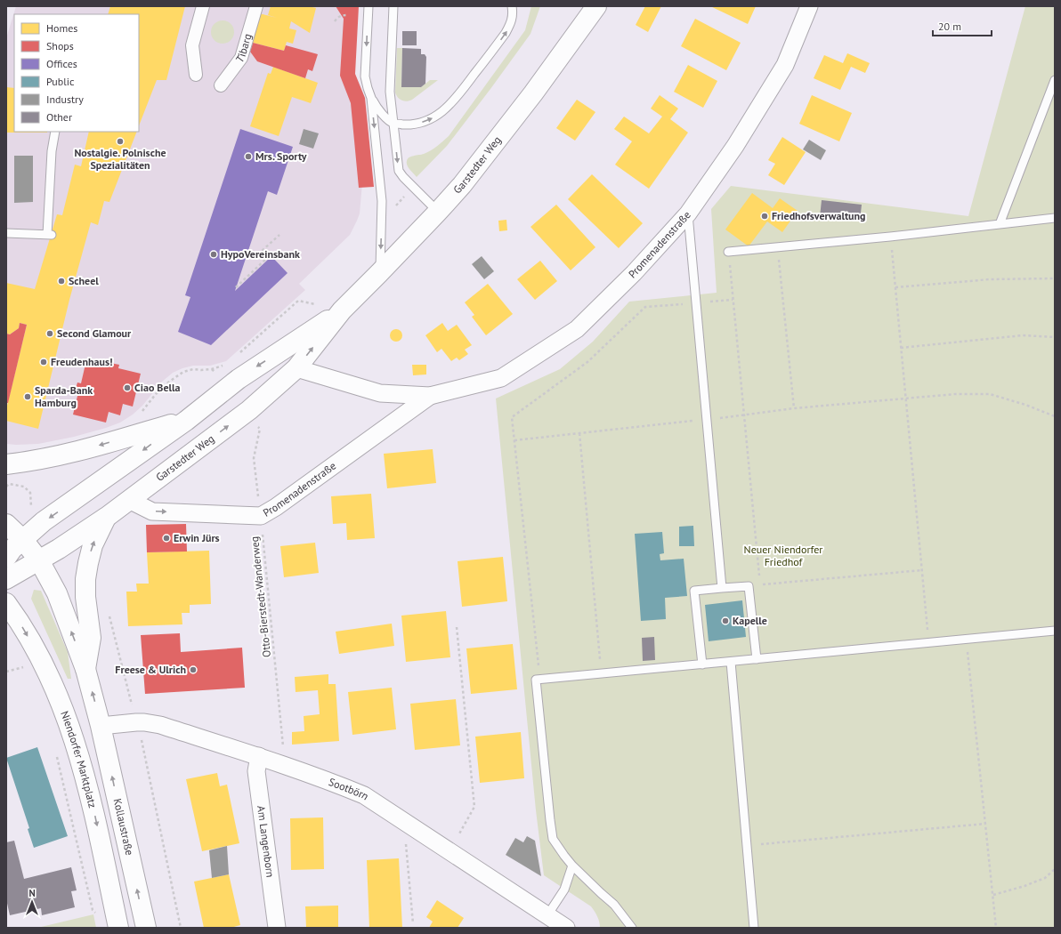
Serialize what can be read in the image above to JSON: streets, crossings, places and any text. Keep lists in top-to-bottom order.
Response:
{
  "streets": {
    "main road": ["Garstedter Weg", "Niendorfer Marktplatz", "Kollaustraße"],
    "street": [
      "Tibarg",
      "Promenadenstraße",
      "Sootbörn",
      "Am Langenborn"
    ],
    "path": ["Otto-Bierstedt-Wanderweg"]
  },
  "crossings": [
    ["Garstedter Weg", "Promenadenstraße"],
    ["Garstedter Weg", "Otto-Bierstedt-Wanderweg"],
    ["Promenadenstraße", "Otto-Bierstedt-Wanderweg"],
    ["Otto-Bierstedt-Wanderweg", "Sootbörn"],
    ["Sootbörn", "Kollaustraße"],
    ["Sootbörn", "Am Langenborn"]
  ],
  "one_way": ["Kollaustraße"],
  "parks": ["Neuer Niendorfer Friedhof"],
  "places": [
    "Nostalgie. Polnische Spezialitäten",
    "Mrs. Sporty",
    "Friedhofsverwaltung",
    "HypoVereinsbank",
    "Scheel",
    "Second Glamour",
    "Freudenhaus!",
    "Ciao Bella",
    "Sparda-Bank Hamburg",
    "Erwin Jürs",
    "Kapelle",
    "Freese & Ulrich"
  ],
  "legend": [
    "Homes",
    "Shops",
    "Offices",
    "Public",
    "Industry",
    "Other"
  ],
  "scale_bar": "20 m",
  "north": "top"
}
